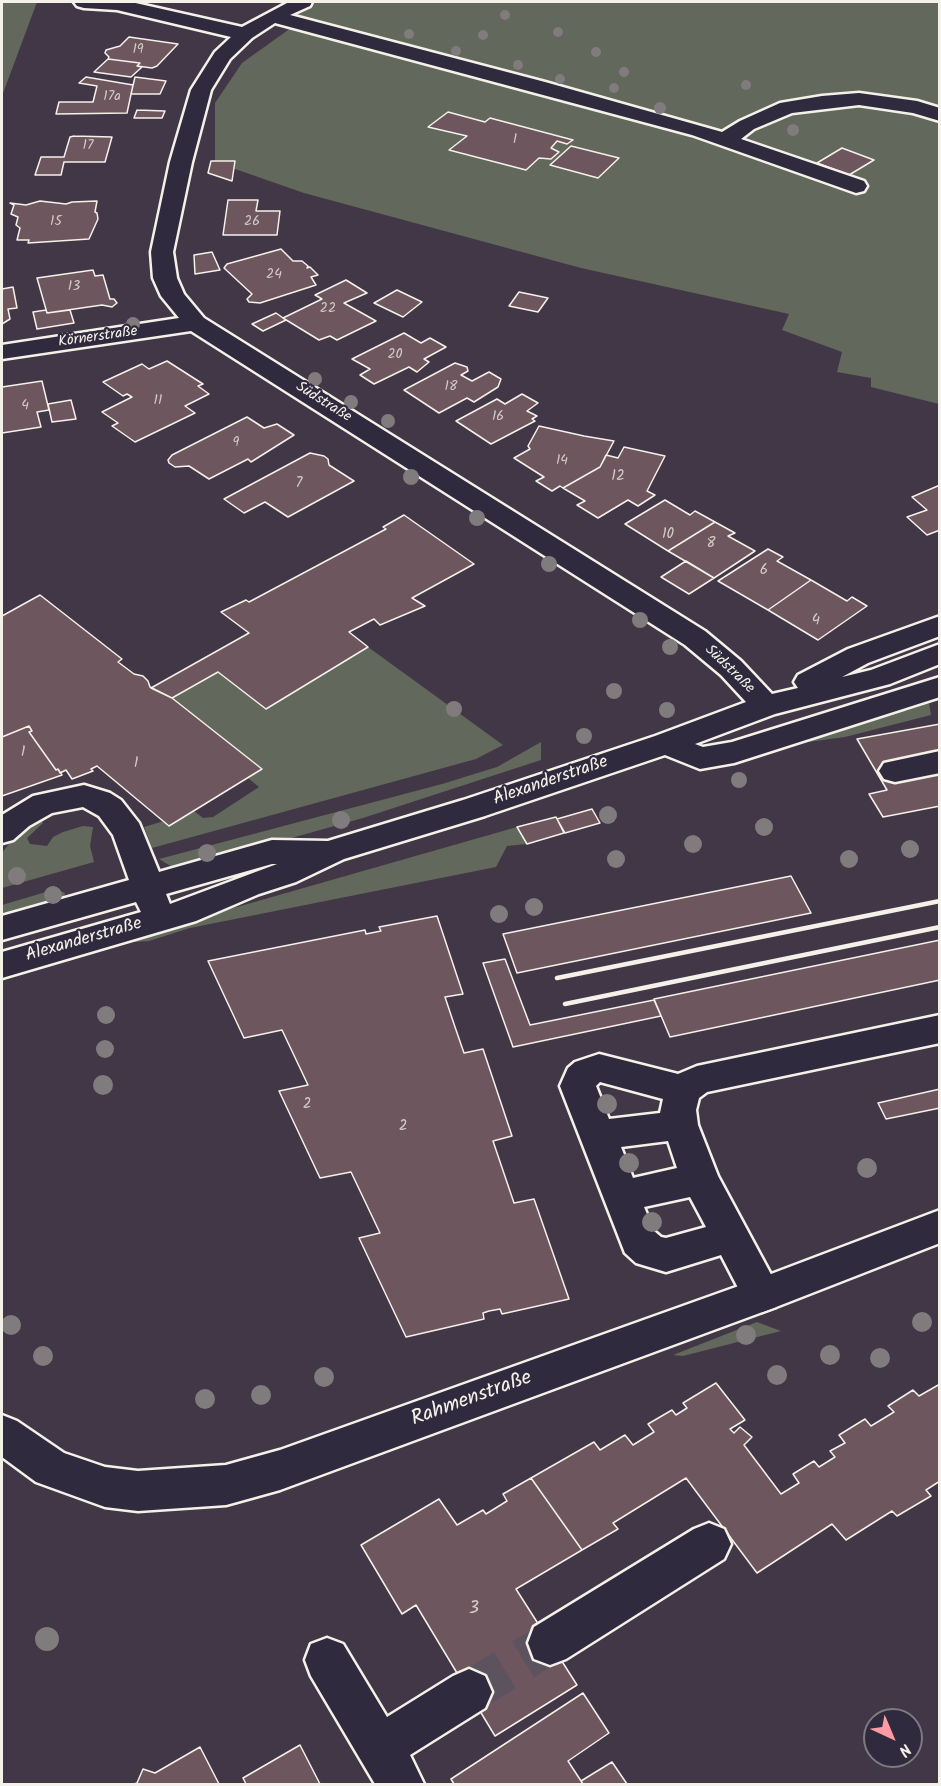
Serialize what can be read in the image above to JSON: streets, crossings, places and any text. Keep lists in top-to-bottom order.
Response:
{
  "streets": {
    "street": [
      "Körnerstraße",
      "Südstraße",
      "Alexanderstraße",
      "Rahmenstraße"
    ]
  },
  "crossings": [
    ["Körnerstraße", "Südstraße"],
    ["Südstraße", "Alexanderstraße"]
  ],
  "house_numbers": [
    "19",
    "17a",
    "1",
    "17",
    "15",
    "26",
    "24",
    "13",
    "22",
    "20",
    "18",
    "11",
    "4",
    "16",
    "9",
    "14",
    "12",
    "7",
    "10",
    "8",
    "6",
    "4",
    "1",
    "1",
    "2",
    "2",
    "3"
  ],
  "north": "bottom right"
}
